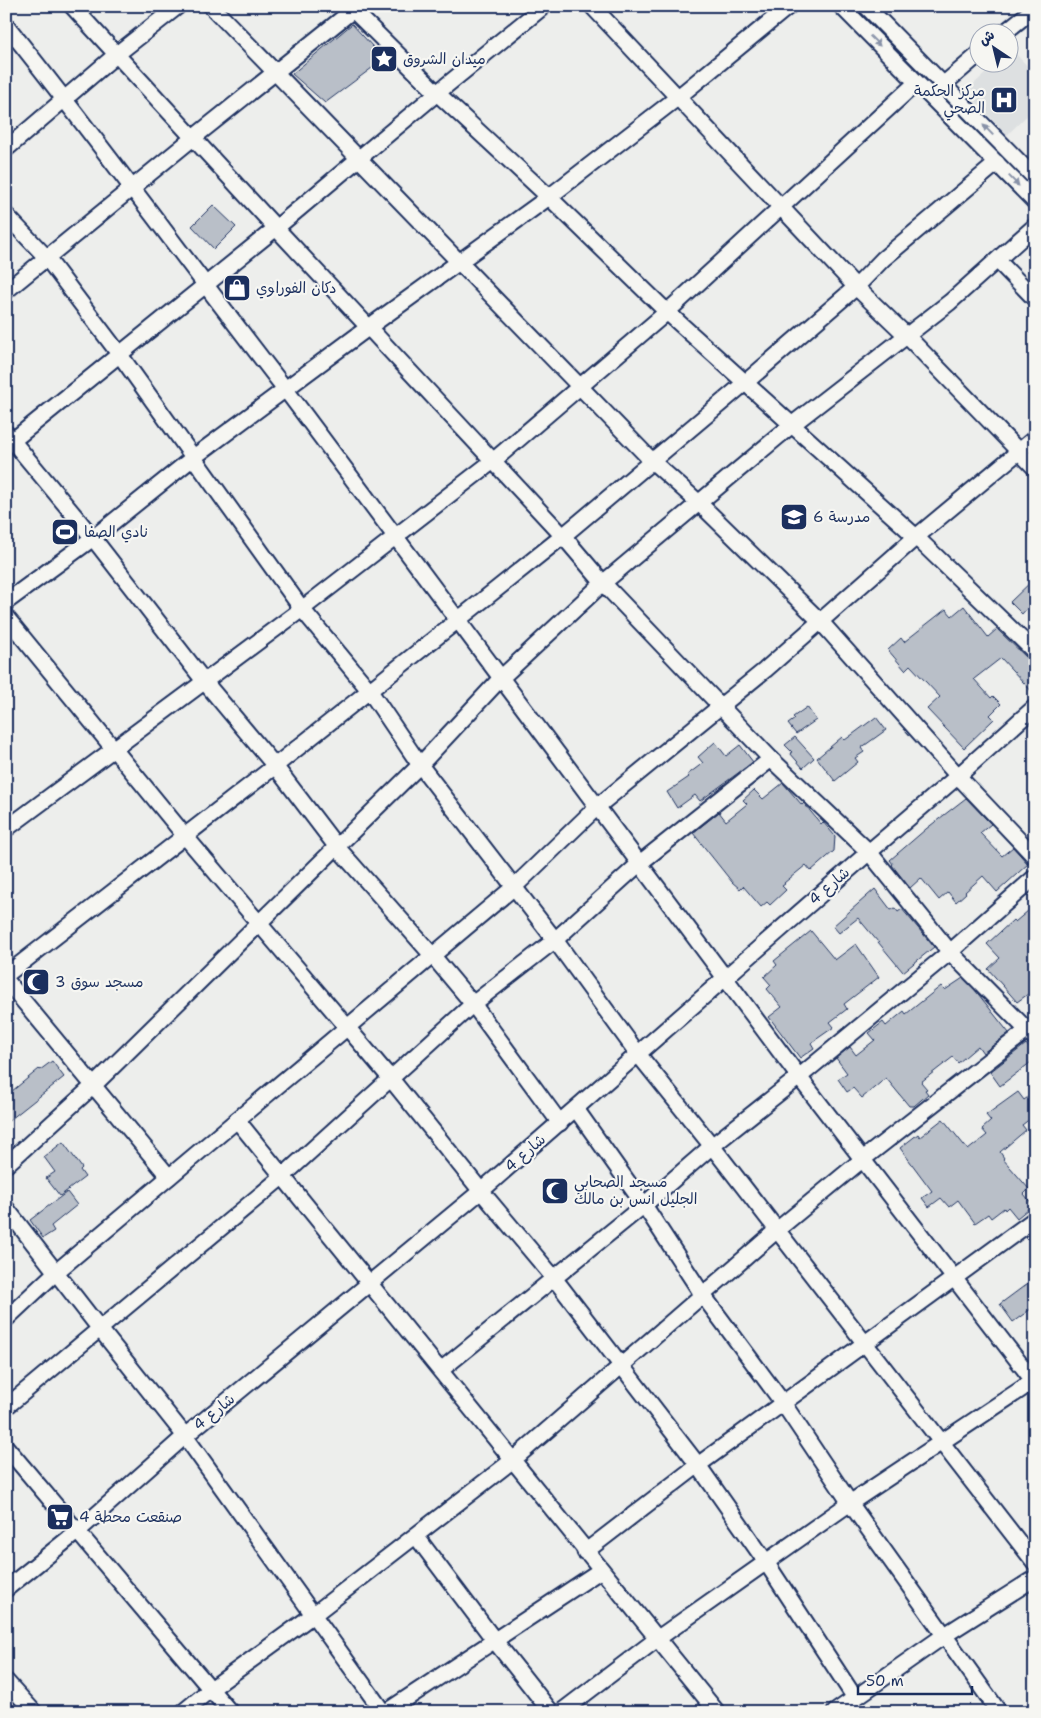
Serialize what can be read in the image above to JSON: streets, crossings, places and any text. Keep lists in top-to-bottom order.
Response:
{
  "streets": {
    "street": ["شارع 4"]
  },
  "places": {
    "place": ["ميدان الشروق"],
    "hospital": ["مركز الحكمة الصحي"],
    "shop": ["دكان الفوراوي"],
    "school or university": ["مدرسة 6"],
    "sports": ["نادي الصفا"],
    "mosque": ["مسجد سوق 3", "مسجد الصحابي الجليل انس بن مالك"],
    "supermarket": ["صنقعت محطة 4"]
  },
  "scale_bar": "50 m",
  "north": "top left"
}
